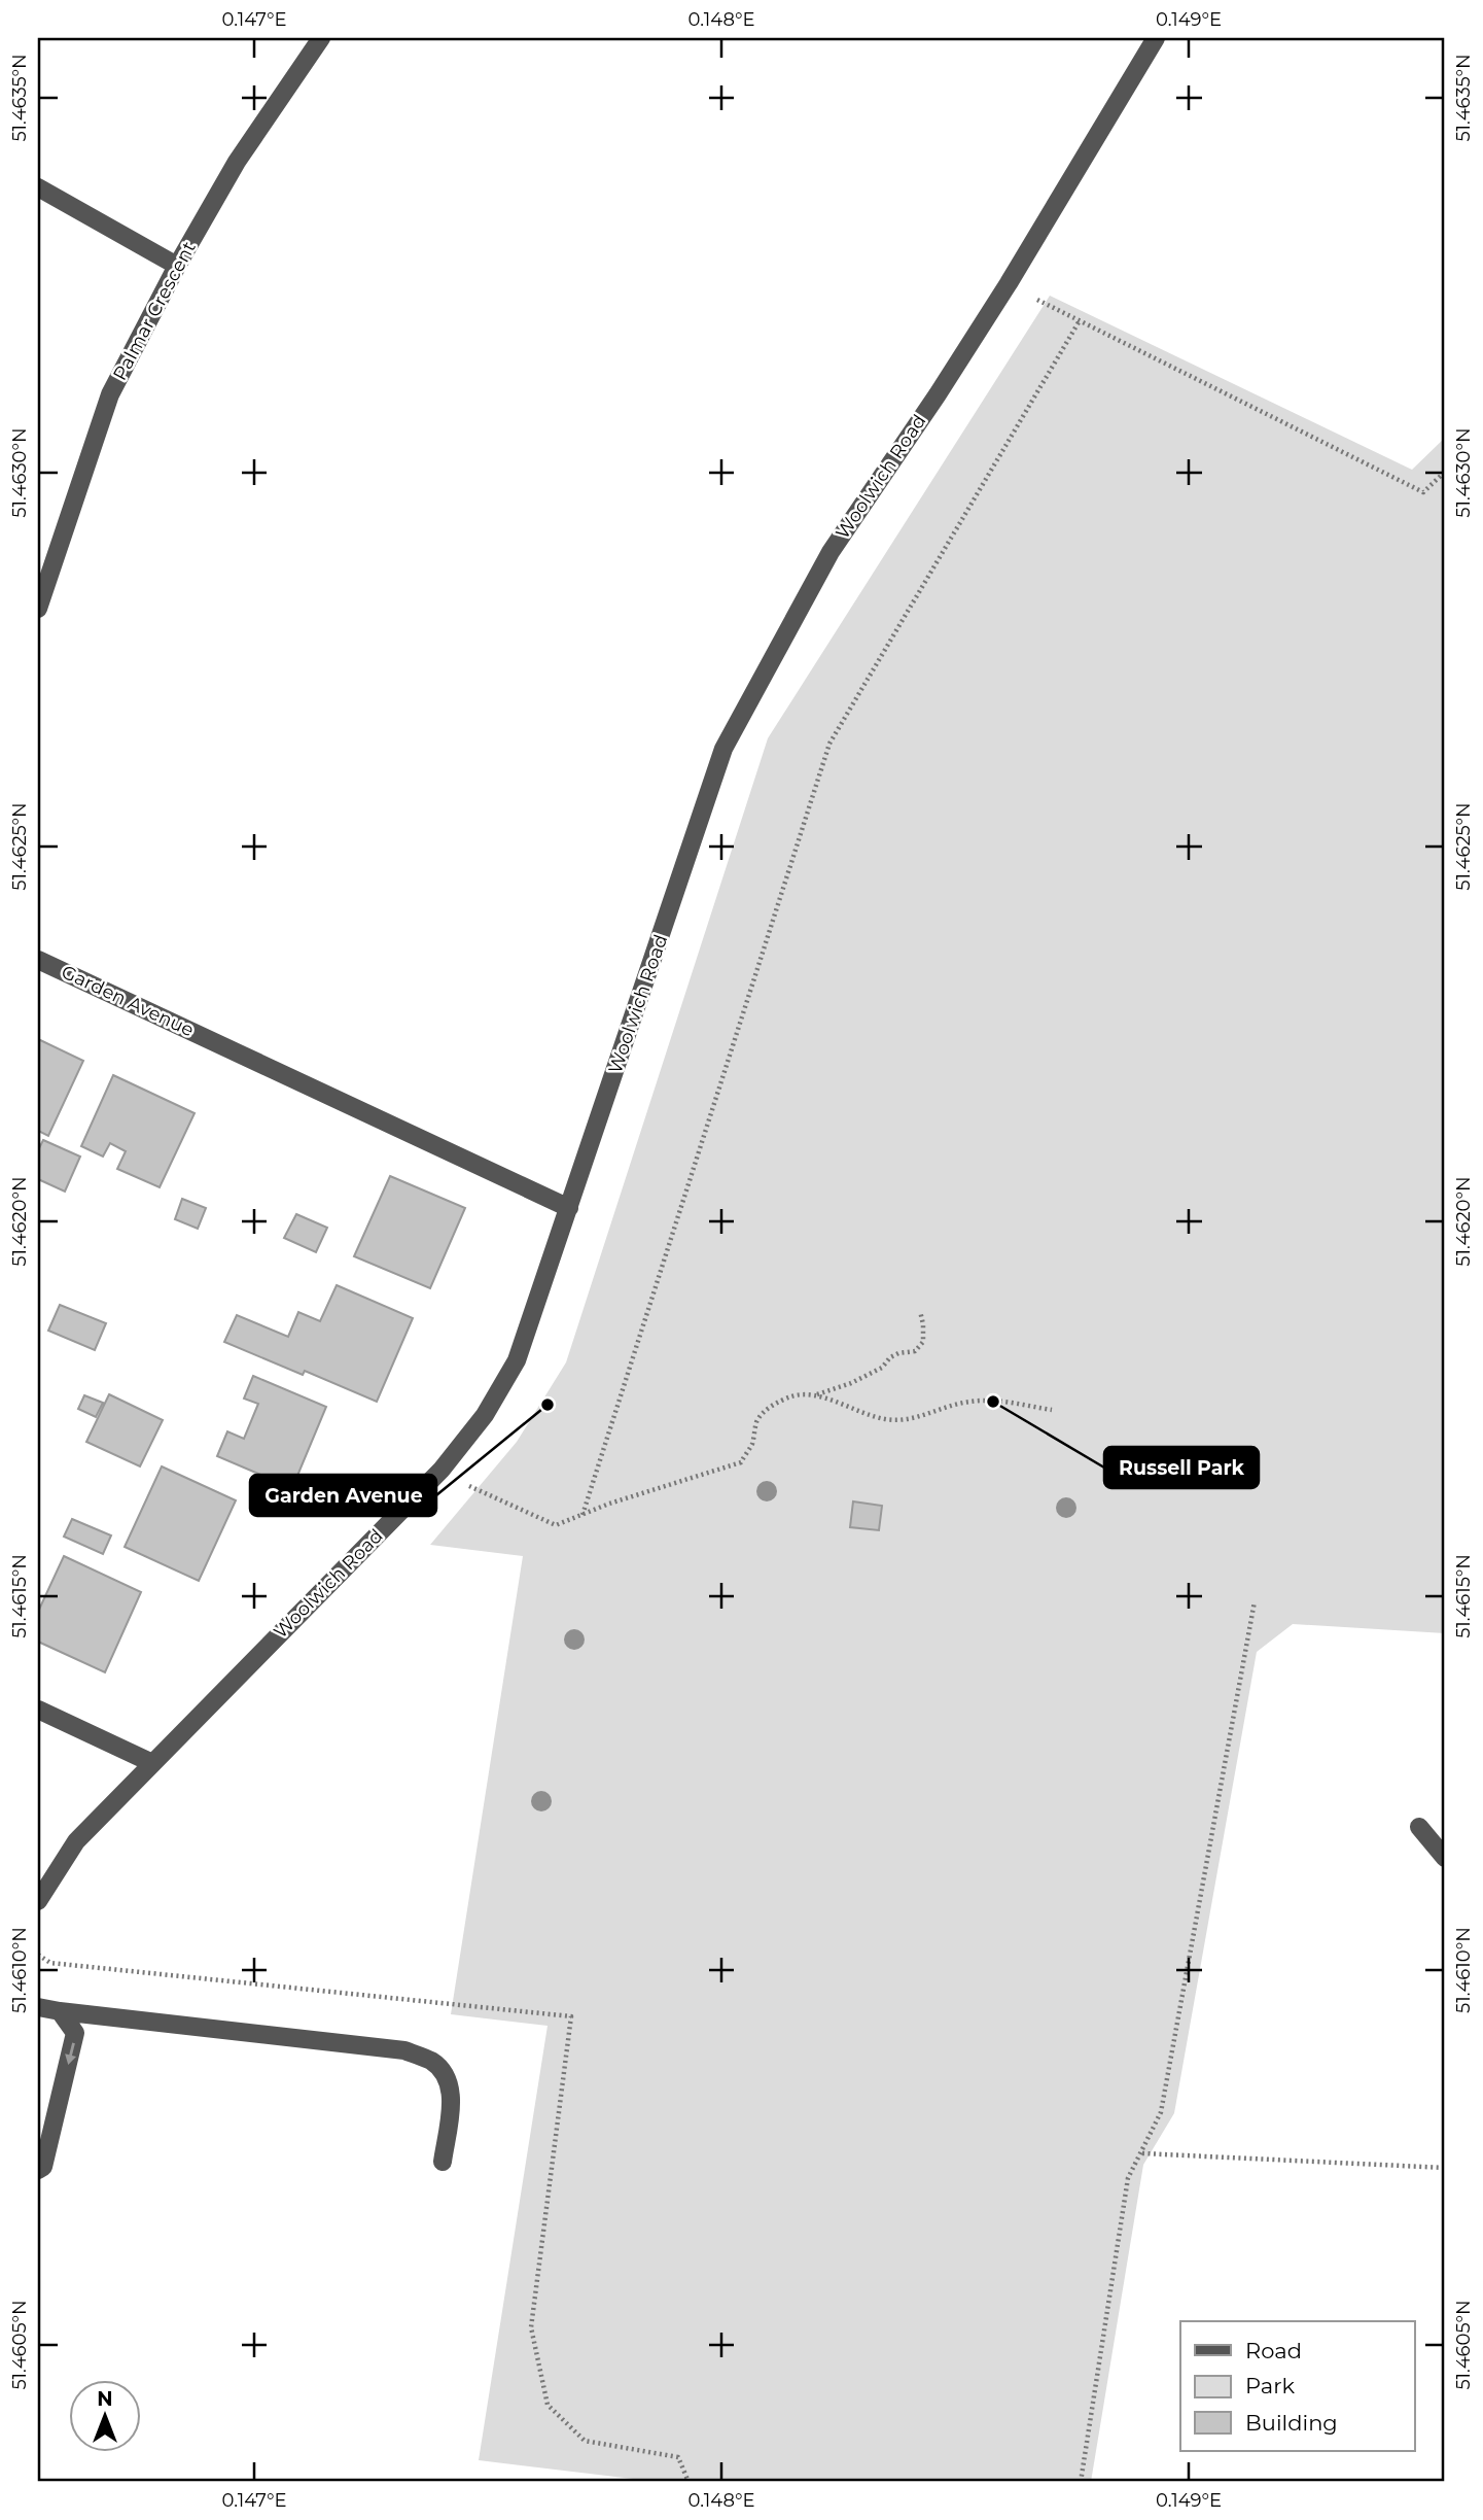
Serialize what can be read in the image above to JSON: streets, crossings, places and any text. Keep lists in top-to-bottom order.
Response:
{
  "streets": {
    "street": ["Palmar Crescent", "Woolwich Road", "Garden Avenue"]
  },
  "crossings": [
    ["Woolwich Road", "Garden Avenue"]
  ],
  "places": ["Russell Park", "Garden Avenue"],
  "legend": ["Road", "Park", "Building"],
  "north": "top",
  "coordinates": [
    "0.147°E",
    "0.148°E",
    "0.149°E",
    "51.4635°N",
    "51.4630°N",
    "51.4625°N",
    "51.4620°N",
    "51.4615°N",
    "51.4610°N",
    "51.4605°N"
  ]
}
